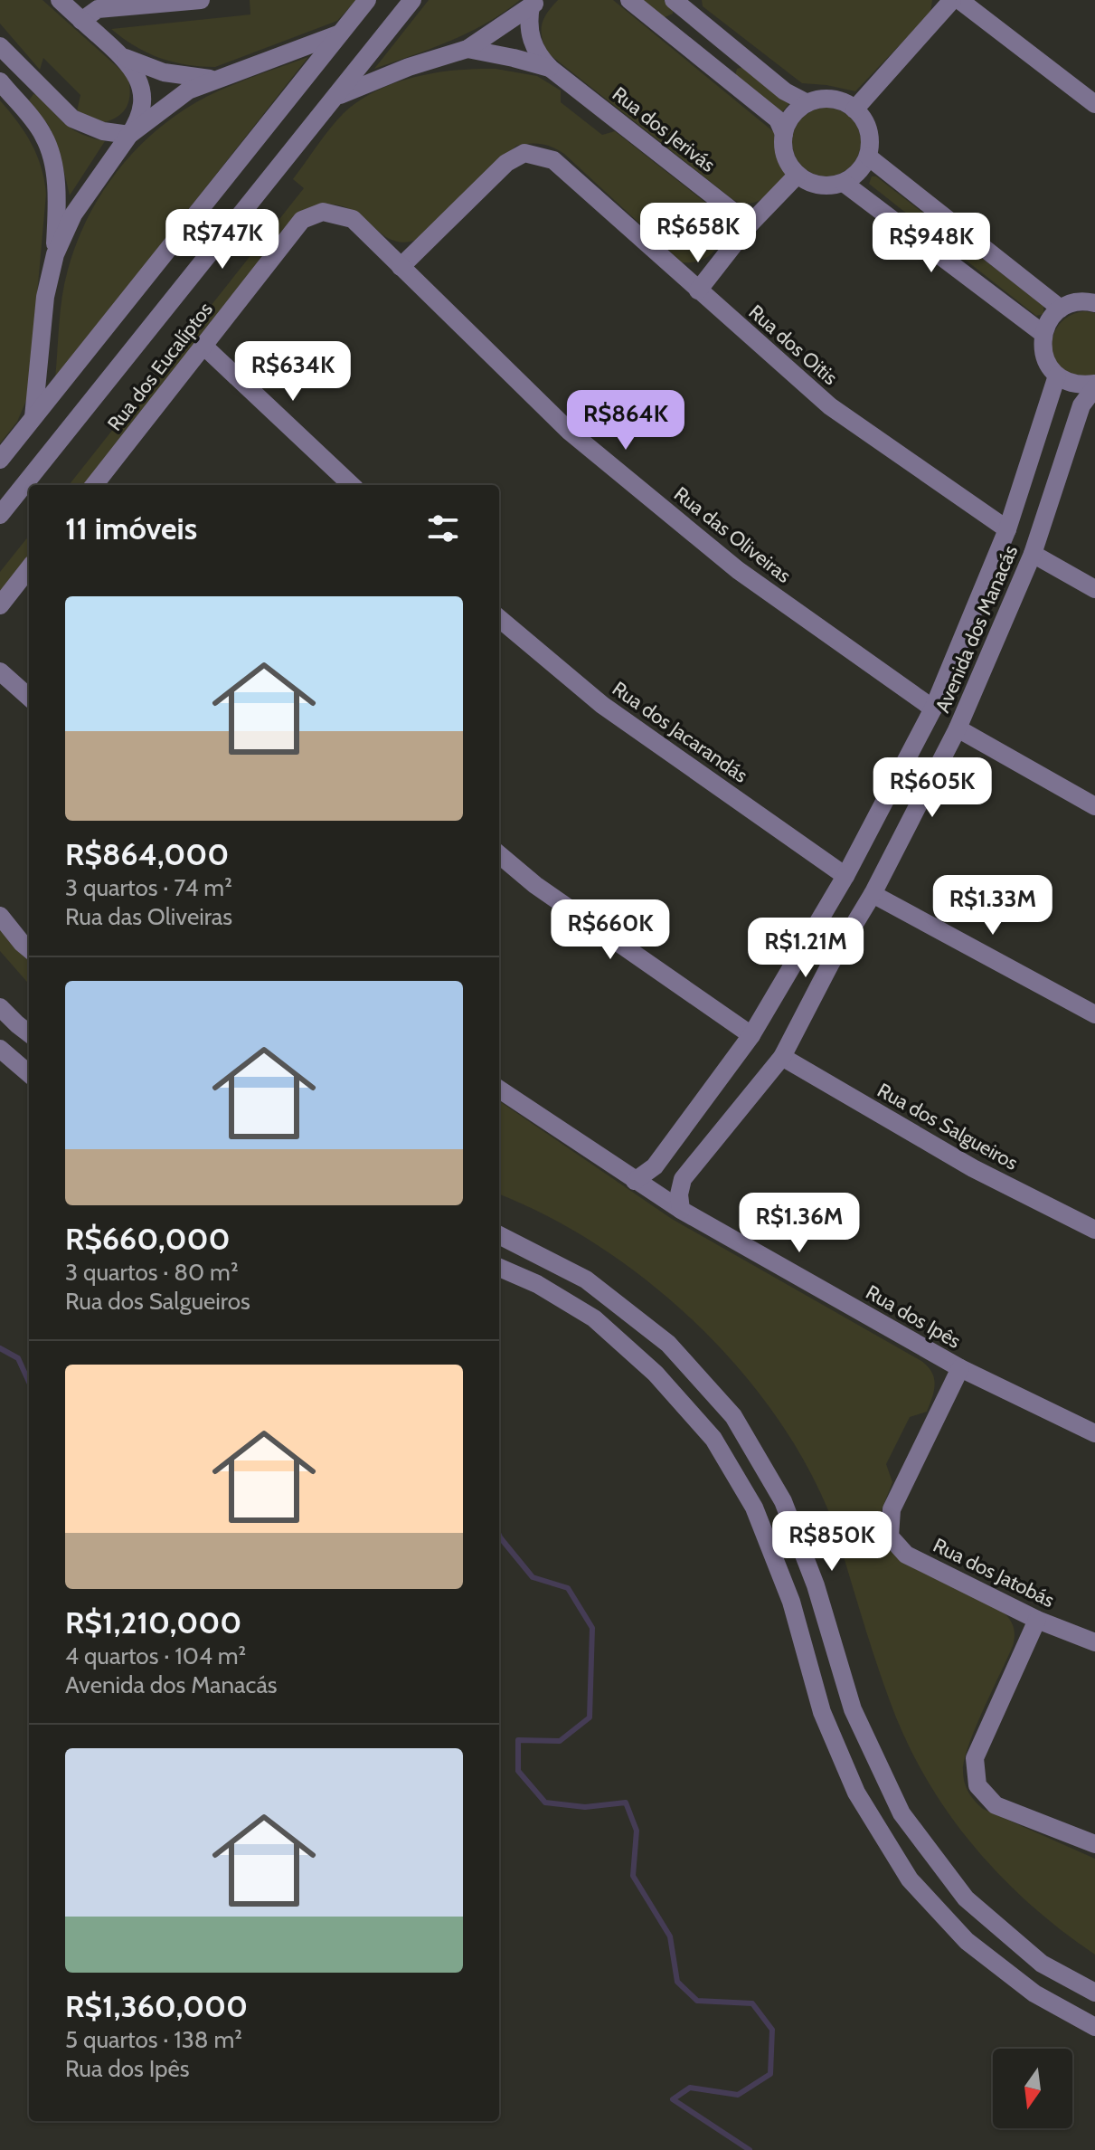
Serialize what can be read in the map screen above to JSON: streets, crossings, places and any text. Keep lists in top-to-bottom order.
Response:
{
  "streets": {
    "street": [
      "Rua dos Jerivás",
      "Rua dos Oitis",
      "Rua dos Eucalíptos",
      "Rua das Oliveiras",
      "Avenida dos Manacás",
      "Rua dos Jacarandás",
      "Rua dos Salgueiros",
      "Rua dos Ipês",
      "Rua dos Jatobás"
    ]
  },
  "crossings": [
    ["Rua dos Oitis", "Rua das Oliveiras"],
    ["Rua dos Oitis", "Avenida dos Manacás"],
    ["Rua dos Eucalíptos", "Rua das Oliveiras"],
    ["Rua das Oliveiras", "Avenida dos Manacás"],
    ["Avenida dos Manacás", "Rua dos Jacarandás"],
    ["Avenida dos Manacás", "Rua dos Salgueiros"],
    ["Avenida dos Manacás", "Rua dos Ipês"],
    ["Rua dos Ipês", "Rua dos Jatobás"]
  ],
  "north": "bottom",
  "page": {
    "price": [
      "R$658K",
      "R$747K",
      "R$948K",
      "R$634K",
      "R$864K",
      "R$605K",
      "R$1.33M",
      "R$660K",
      "R$1.21M",
      "R$1.36M",
      "R$850K"
    ],
    "heading": "11 imóveis",
    "list": [
      {
        "name": "R$864,000",
        "note": "3 quartos · 74 m² · Rua das Oliveiras"
      },
      {
        "name": "R$660,000",
        "note": "3 quartos · 80 m² · Rua dos Salgueiros"
      },
      {
        "name": "R$1,210,000",
        "note": "4 quartos · 104 m² · Avenida dos Manacás"
      },
      {
        "name": "R$1,360,000",
        "note": "5 quartos · 138 m² · Rua dos Ipês"
      }
    ]
  }
}
